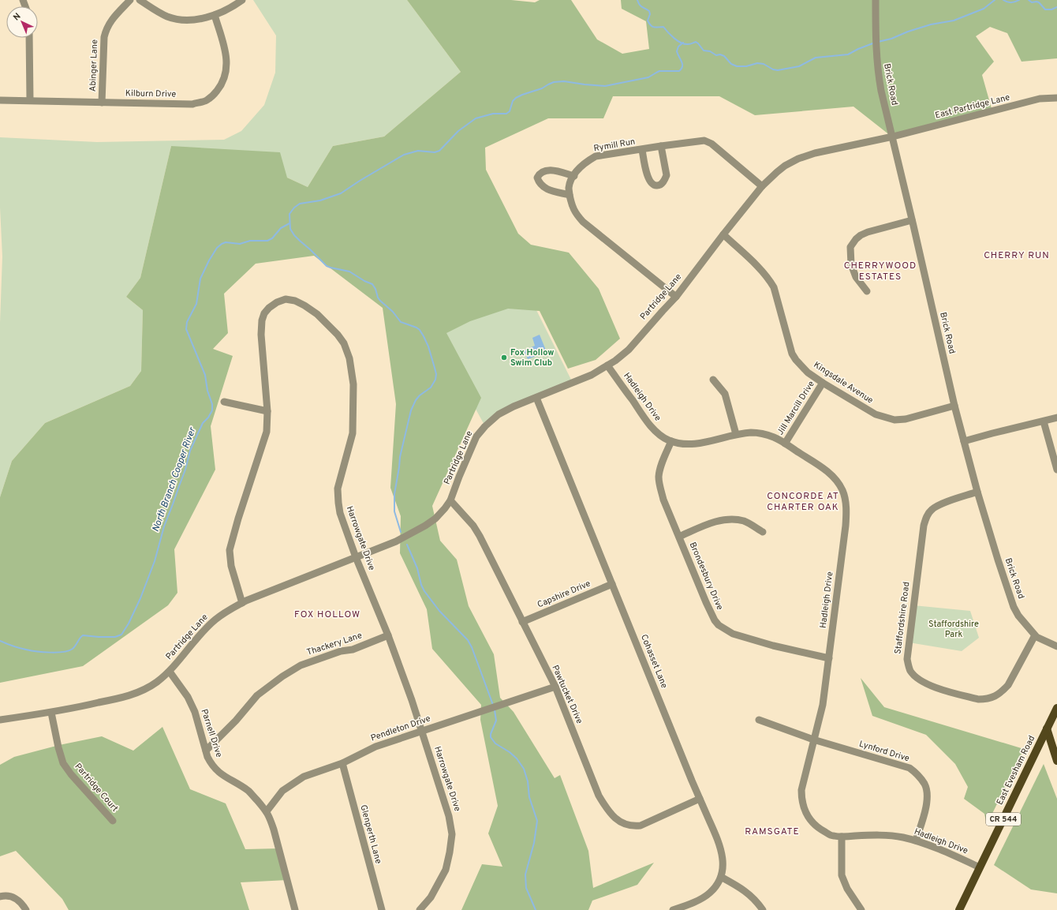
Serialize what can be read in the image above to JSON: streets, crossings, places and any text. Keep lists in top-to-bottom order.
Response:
{
  "streets": {
    "main road": ["East Evesham Road", "CR 544"],
    "street": [
      "Abinger Lane",
      "Brick Road",
      "Kilburn Drive",
      "East Partridge Lane",
      "Rymill Run",
      "Partridge Lane",
      "Kingsdale Avenue",
      "Hadleigh Drive",
      "Jill Marcill Drive",
      "Harrowgate Drive",
      "Brondesbury Drive",
      "Capshire Drive",
      "Staffordshire Road",
      "Thackery Lane",
      "Cohasset Lane",
      "Pawtucket Drive",
      "Pendleton Drive",
      "Parnell Drive",
      "Lynford Drive",
      "Partridge Court",
      "Glenperth Lane"
    ]
  },
  "crossings": [
    ["Abinger Lane", "Kilburn Drive"],
    ["Brick Road", "East Partridge Lane"],
    ["Brick Road", "Partridge Lane"],
    ["Brick Road", "Kingsdale Avenue"],
    ["Brick Road", "Staffordshire Road"],
    ["East Partridge Lane", "Partridge Lane"],
    ["Rymill Run", "Partridge Lane"],
    ["Partridge Lane", "Kingsdale Avenue"],
    ["Partridge Lane", "Hadleigh Drive"],
    ["Partridge Lane", "Harrowgate Drive"],
    ["Partridge Lane", "Cohasset Lane"],
    ["Partridge Lane", "Pawtucket Drive"],
    ["Partridge Lane", "Parnell Drive"],
    ["Partridge Lane", "Partridge Court"],
    ["Kingsdale Avenue", "Jill Marcill Drive"],
    ["Hadleigh Drive", "Jill Marcill Drive"],
    ["Hadleigh Drive", "Brondesbury Drive"],
    ["Hadleigh Drive", "Lynford Drive"],
    ["Hadleigh Drive", "East Evesham Road"],
    ["Harrowgate Drive", "Thackery Lane"],
    ["Harrowgate Drive", "Pendleton Drive"],
    ["Capshire Drive", "Cohasset Lane"],
    ["Capshire Drive", "Pawtucket Drive"],
    ["Thackery Lane", "Parnell Drive"],
    ["Cohasset Lane", "Pawtucket Drive"],
    ["Pawtucket Drive", "Pendleton Drive"],
    ["Pendleton Drive", "Parnell Drive"],
    ["Pendleton Drive", "Glenperth Lane"]
  ],
  "districts": [
    "CHERRY RUN",
    "CHERRYWOOD ESTATES",
    "CONCORDE AT CHARTER OAK",
    "FOX HOLLOW",
    "RAMSGATE"
  ],
  "water": ["North Branch Cooper River"],
  "parks": ["Staffordshire Park"],
  "places": ["Fox Hollow Swim Club"],
  "north": "top left"
}
